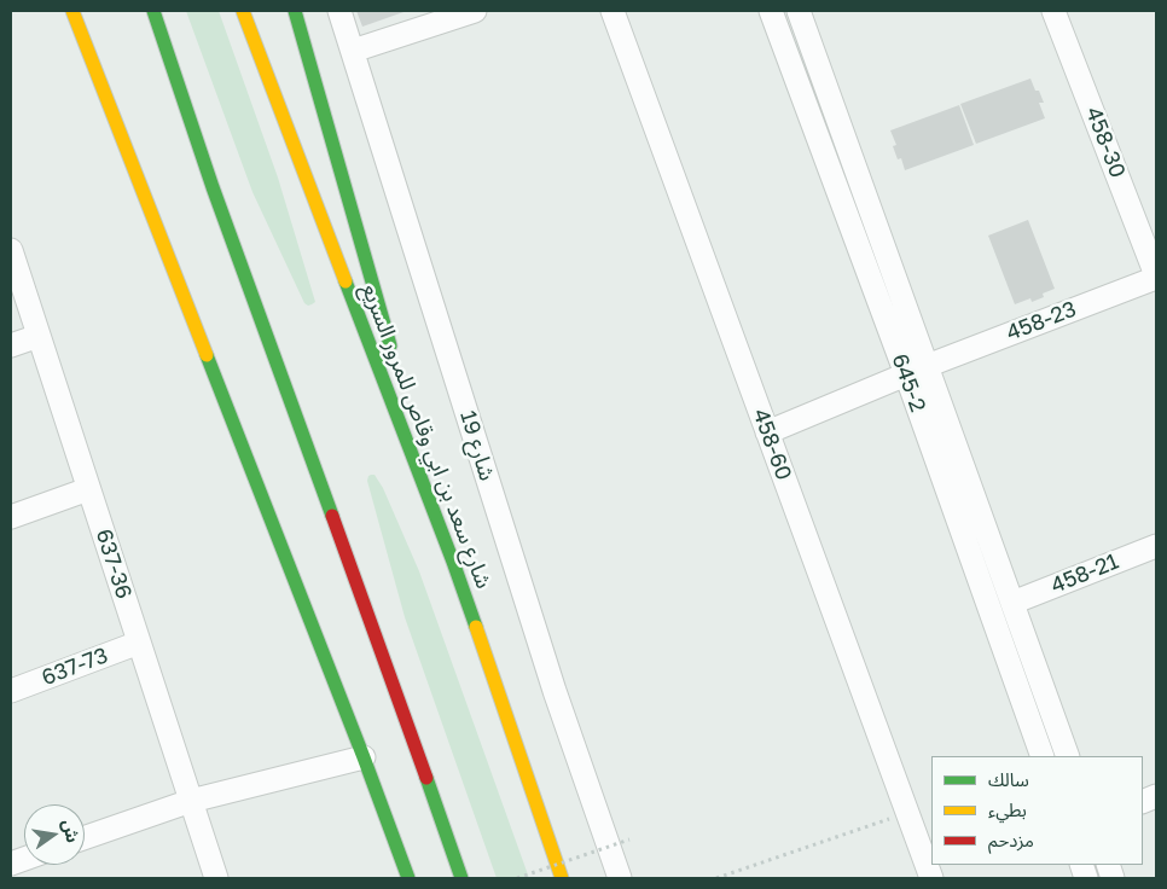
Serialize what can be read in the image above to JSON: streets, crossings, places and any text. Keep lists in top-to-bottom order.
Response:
{
  "streets": {
    "main road": ["شارع سعد بن ابي وقاص للمرور السريع"],
    "street": [
      "458-30",
      "458-23",
      "645-2",
      "458-60",
      "شارع 19",
      "637-36",
      "458-21",
      "637-73"
    ]
  },
  "crossings": [
    ["458-30", "458-23"],
    ["458-23", "645-2"],
    ["645-2", "458-21"],
    ["637-36", "637-73"]
  ],
  "legend": ["سالك", "بطيء", "مزدحم"],
  "north": "right"
}
